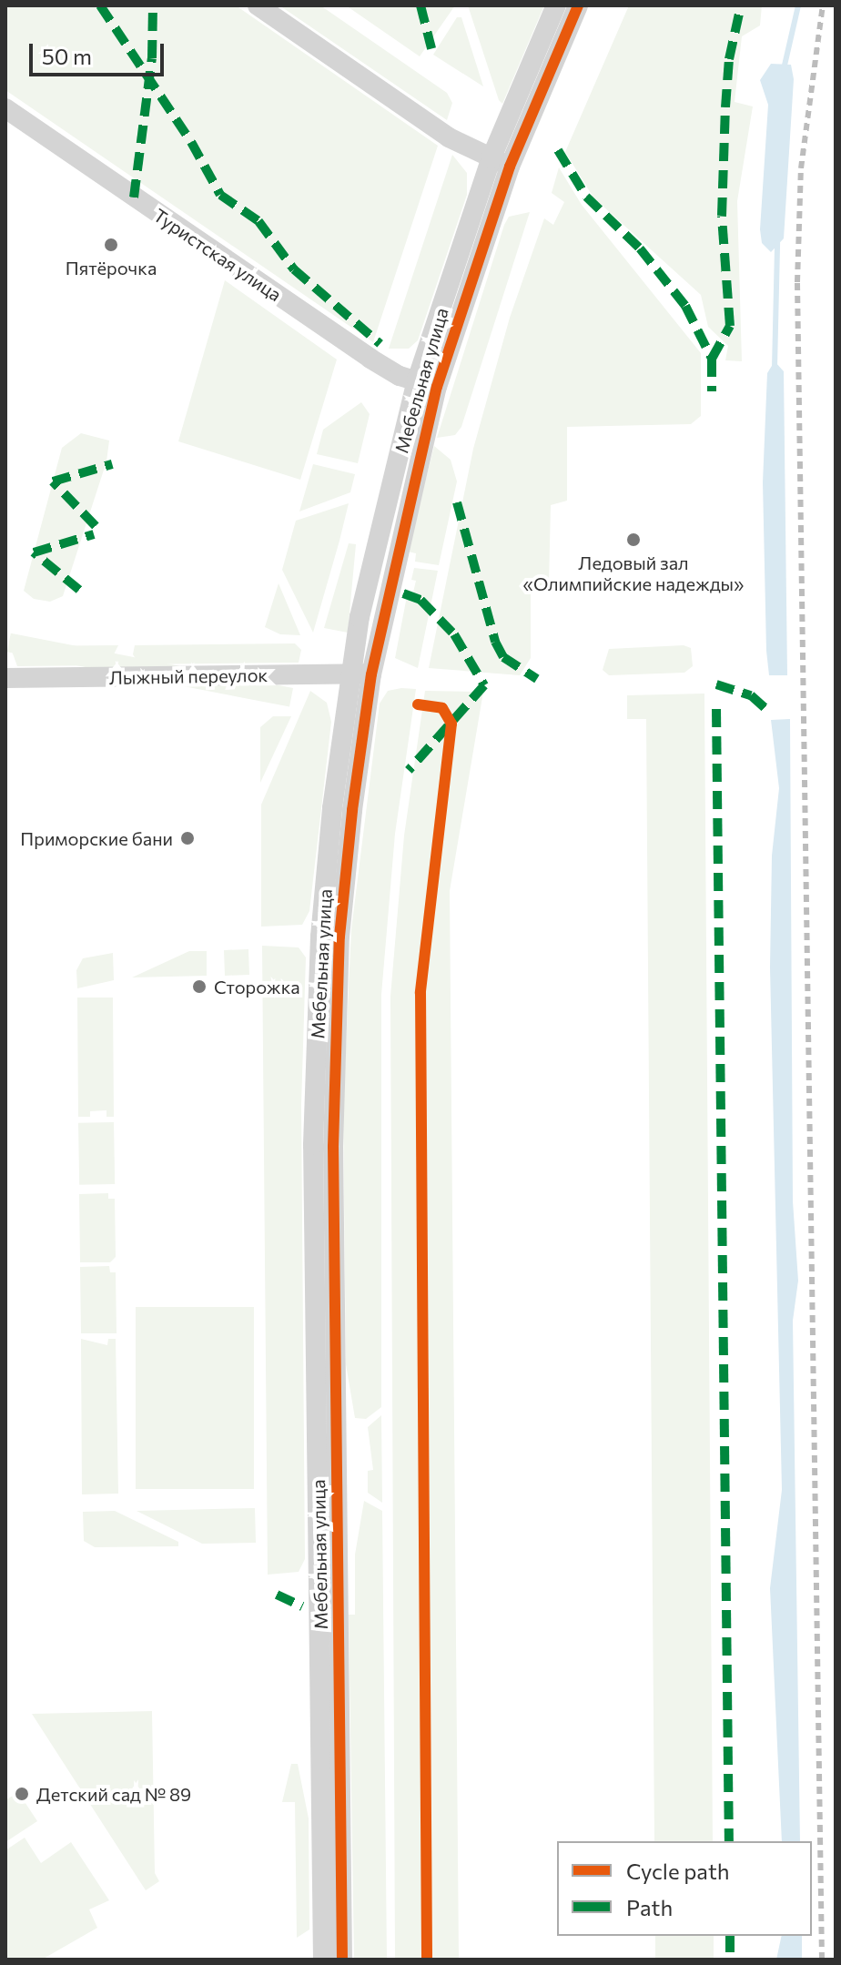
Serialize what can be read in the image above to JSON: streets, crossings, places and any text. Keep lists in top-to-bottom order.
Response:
{
  "streets": {
    "street": ["Туристская улица", "Мебельная улица", "Лыжный переулок"]
  },
  "crossings": [
    ["Туристская улица", "Мебельная улица"],
    ["Мебельная улица", "Лыжный переулок"]
  ],
  "places": [
    "Пятёрочка",
    "Ледовый зал «Олимпийские надежды»",
    "Приморские бани",
    "Сторожка",
    "Детский сад № 89"
  ],
  "legend": ["Cycle path", "Path"],
  "scale_bar": "50 m"
}
